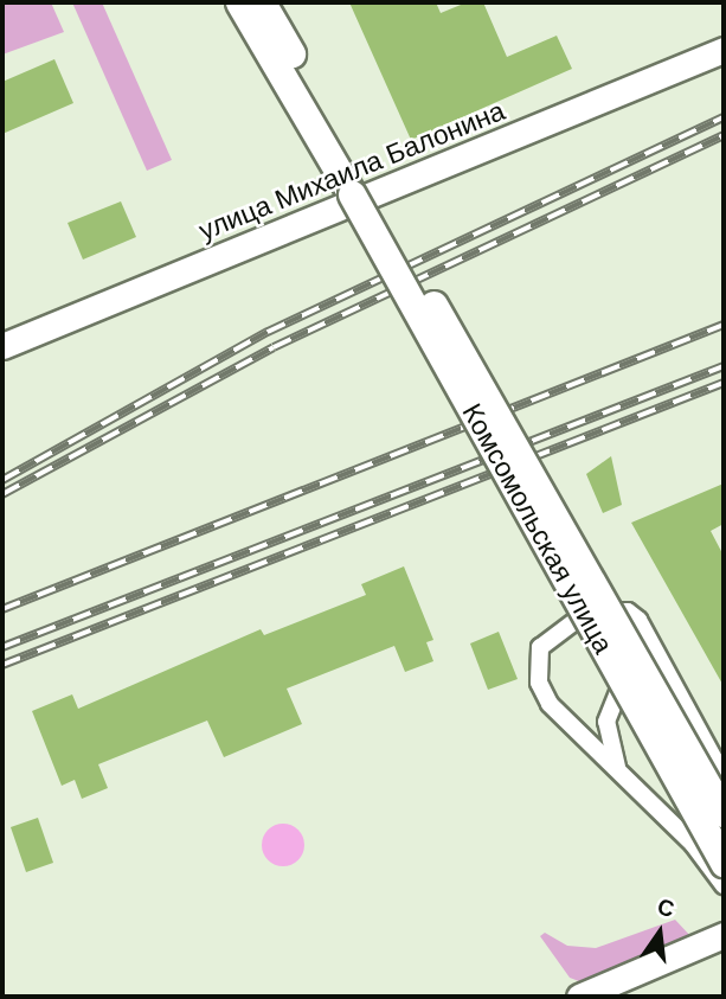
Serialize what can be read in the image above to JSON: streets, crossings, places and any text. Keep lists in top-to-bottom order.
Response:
{
  "streets": {
    "main road": ["Комсомольская улица"],
    "street": ["улица Михаила Балонина"]
  },
  "north": "top"
}
